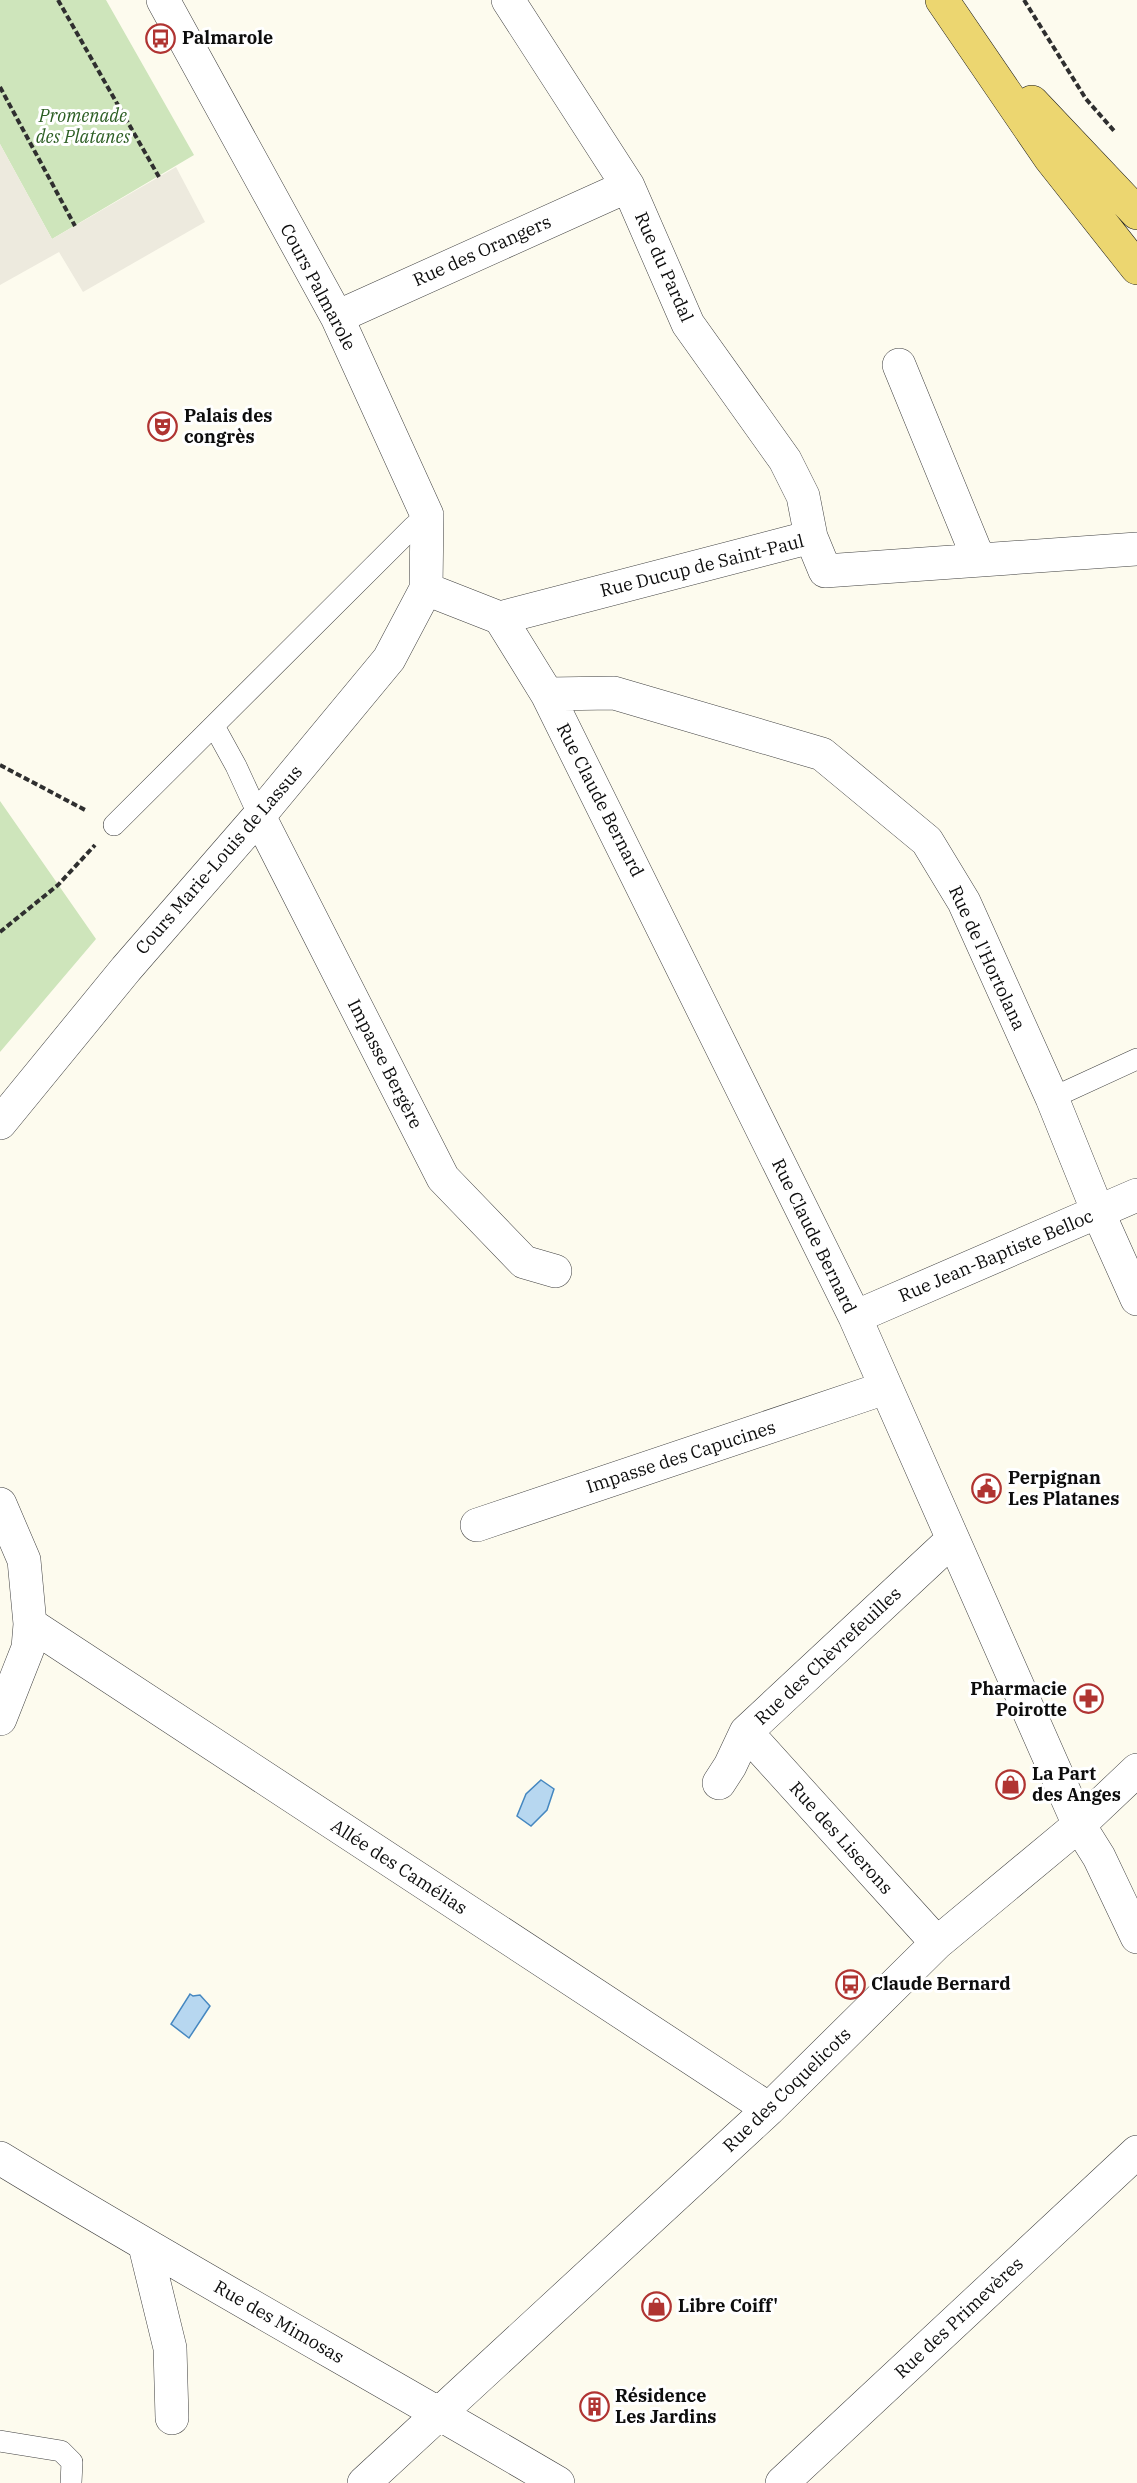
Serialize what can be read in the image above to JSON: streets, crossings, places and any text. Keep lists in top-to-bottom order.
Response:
{
  "streets": {
    "street": [
      "Rue des Orangers",
      "Rue du Pardal",
      "Cours Palmarole",
      "Rue Ducup de Saint-Paul",
      "Rue Claude Bernard",
      "Cours Marie-Louis de Lassus",
      "Rue de l'Hortolana",
      "Impasse Bergère",
      "Rue Jean-Baptiste Belloc",
      "Impasse des Capucines",
      "Rue des Chèvrefeuilles",
      "Rue des Liserons",
      "Allée des Camélias",
      "Rue des Coquelicots",
      "Rue des Primevères",
      "Rue des Mimosas"
    ]
  },
  "crossings": [
    ["Rue des Orangers", "Rue du Pardal"],
    ["Rue des Orangers", "Cours Palmarole"],
    ["Rue du Pardal", "Rue Ducup de Saint-Paul"],
    ["Cours Palmarole", "Cours Marie-Louis de Lassus"],
    ["Rue Ducup de Saint-Paul", "Rue Claude Bernard"],
    ["Rue Claude Bernard", "Rue de l'Hortolana"],
    ["Rue Claude Bernard", "Rue Jean-Baptiste Belloc"],
    ["Rue Claude Bernard", "Impasse des Capucines"],
    ["Rue Claude Bernard", "Rue des Chèvrefeuilles"],
    ["Rue Claude Bernard", "Rue des Coquelicots"],
    ["Cours Marie-Louis de Lassus", "Impasse Bergère"],
    ["Rue de l'Hortolana", "Rue Jean-Baptiste Belloc"],
    ["Rue des Chèvrefeuilles", "Rue des Liserons"],
    ["Rue des Liserons", "Rue des Coquelicots"],
    ["Allée des Camélias", "Rue des Coquelicots"],
    ["Rue des Coquelicots", "Rue des Mimosas"]
  ],
  "parks": ["Promenade des Platanes"],
  "places": {
    "bus stop": ["Palmarole", "Claude Bernard"],
    "theatre": ["Palais des congrès"],
    "public building": ["Perpignan Les Platanes"],
    "pharmacy": ["Pharmacie Poirotte"],
    "shop": ["La Part des Anges", "Libre Coiff'"],
    "building": ["Résidence Les Jardins"]
  }
}
